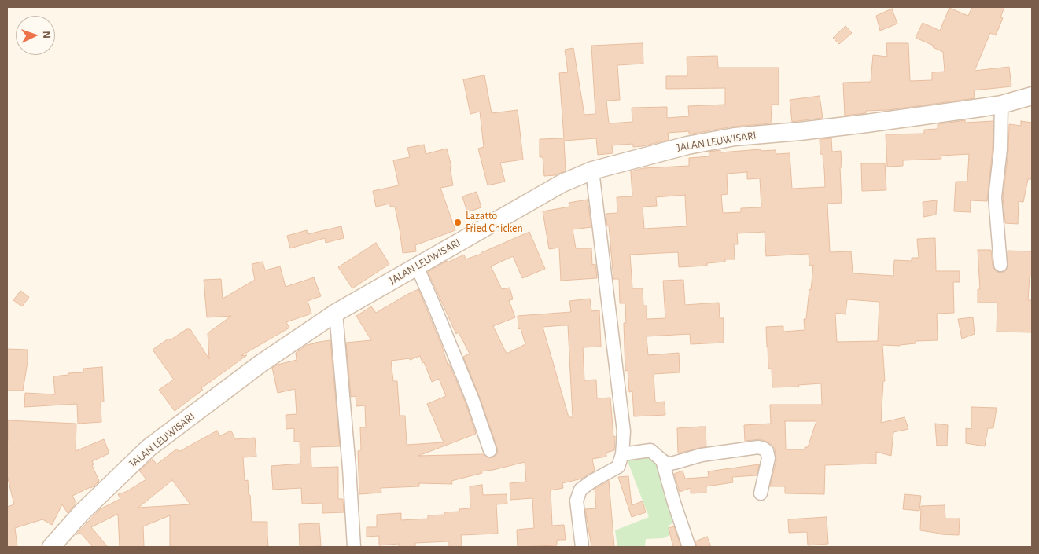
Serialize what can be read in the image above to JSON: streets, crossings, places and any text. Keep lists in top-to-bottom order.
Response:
{
  "streets": {
    "main road": ["JALAN LEUWISARI"]
  },
  "places": ["Lazatto Fried Chicken"],
  "north": "right"
}
